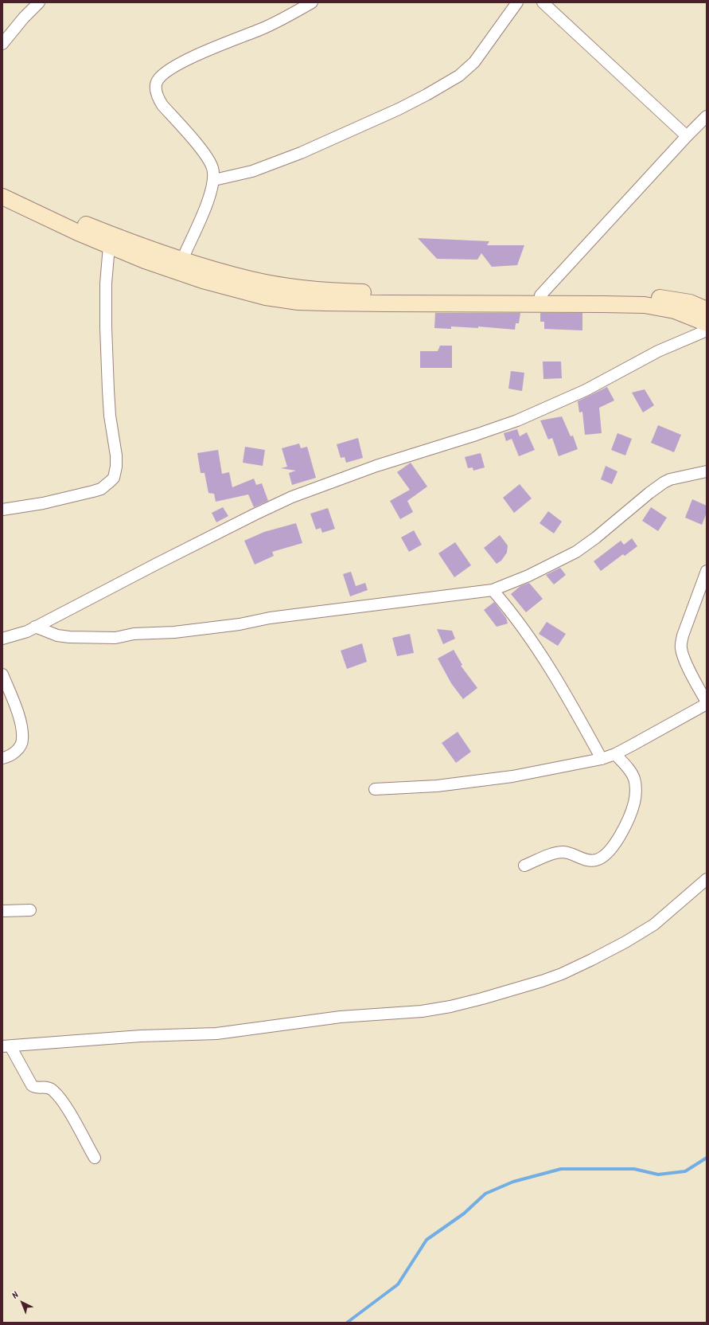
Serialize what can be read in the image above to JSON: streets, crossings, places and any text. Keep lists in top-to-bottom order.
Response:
{
  "north": "top left"
}
